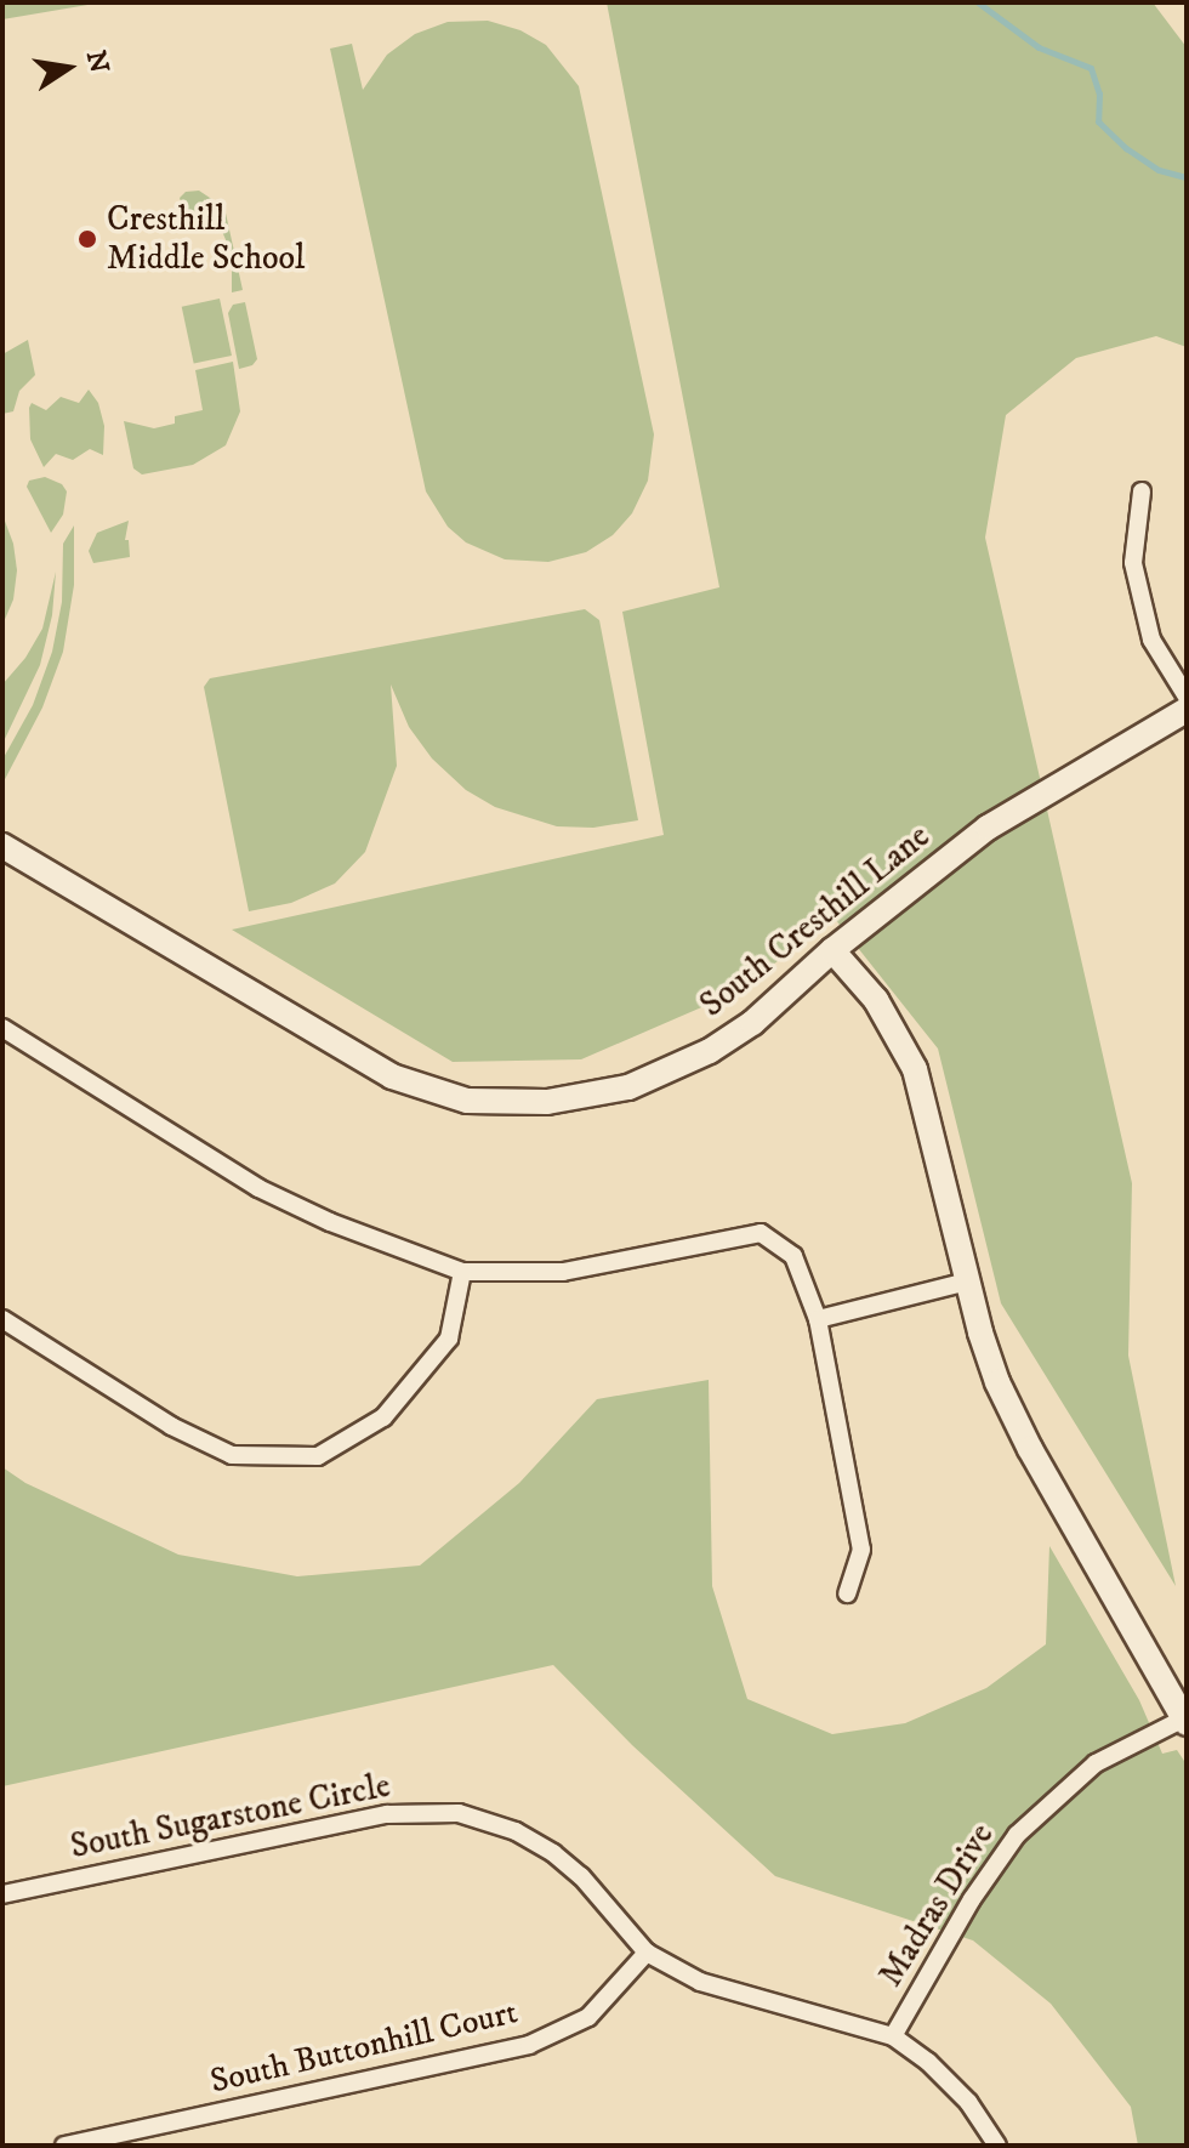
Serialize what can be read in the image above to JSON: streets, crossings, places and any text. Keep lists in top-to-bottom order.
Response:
{
  "streets": {
    "street": [
      "South Cresthill Lane",
      "South Sugarstone Circle",
      "Madras Drive",
      "South Buttonhill Court"
    ]
  },
  "crossings": [
    ["South Sugarstone Circle", "Madras Drive"],
    ["South Sugarstone Circle", "South Buttonhill Court"]
  ],
  "places": ["Cresthill Middle School"],
  "north": "right"
}
